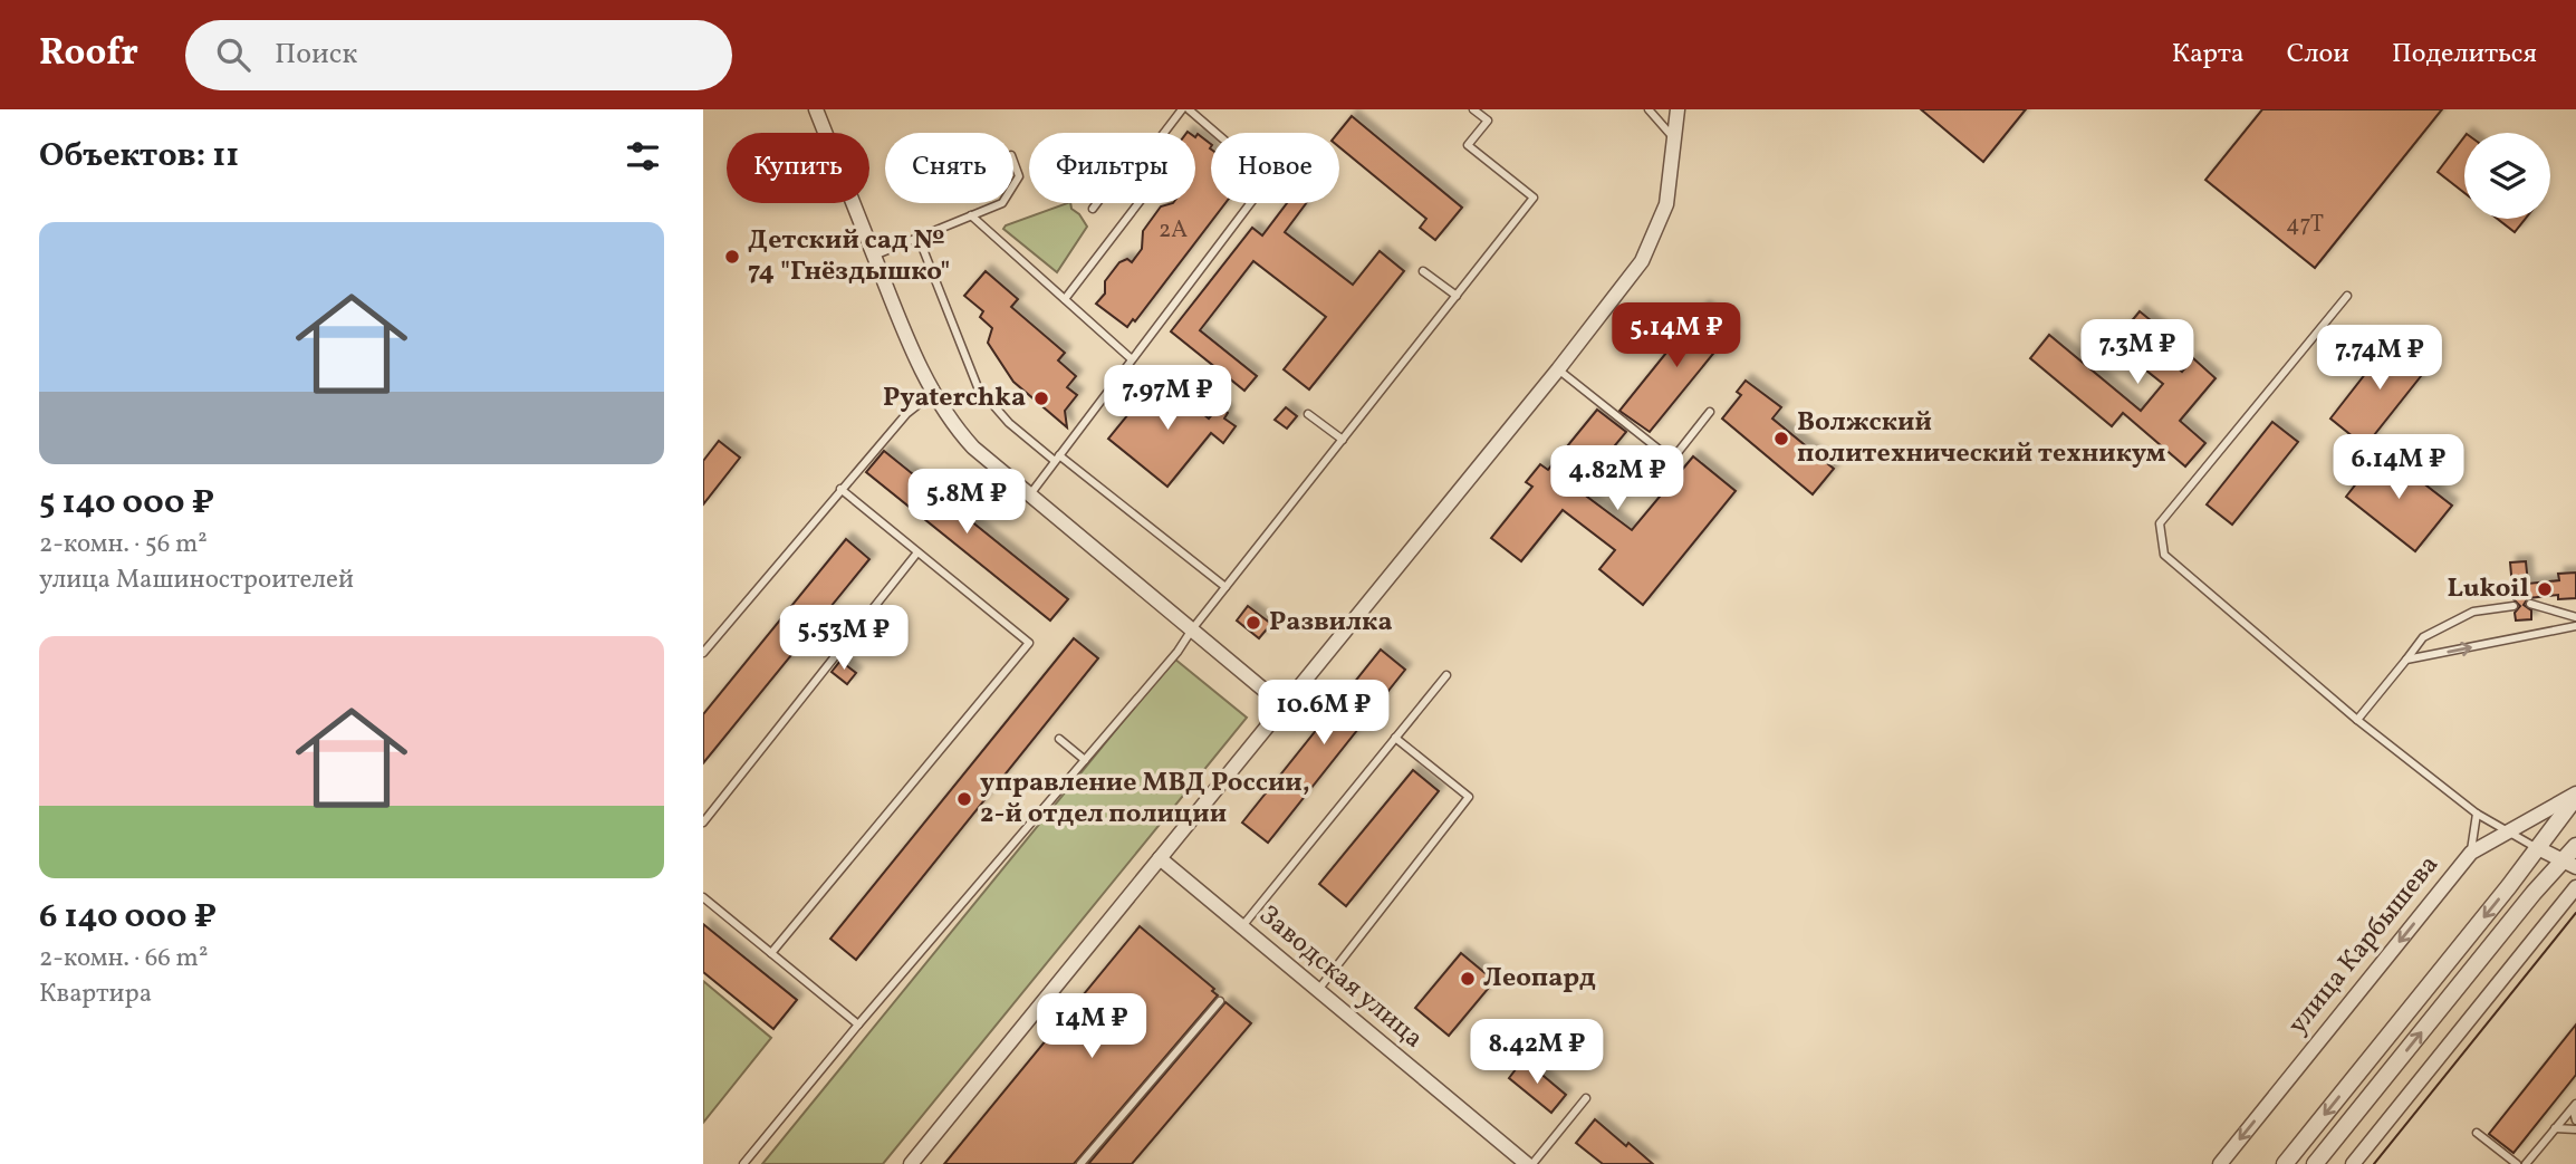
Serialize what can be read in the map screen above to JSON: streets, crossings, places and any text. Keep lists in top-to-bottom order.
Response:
{
  "streets": {
    "street": ["улица Карбышева", "Заводская улица"]
  },
  "places": [
    "Детский сад № 74 \"Гнёздышко\"",
    "Pyaterchka",
    "Волжский политехнический техникум",
    "Lukoil",
    "Развилка",
    "управление МВД России, 2-й отдел полиции",
    "Леопард"
  ],
  "house_numbers": ["47Т", "2А"],
  "page": {
    "header": "Roofr",
    "search": "Поиск",
    "nav": ["Карта", "Слои", "Поделиться"],
    "heading": "Объектов: 11",
    "chip": [
      "Купить",
      "Снять",
      "Фильтры",
      "Новое"
    ],
    "list": [
      {
        "name": "5 140 000 ₽",
        "note": "2-комн. · 56 m² · улица Машиностроителей"
      },
      {
        "name": "6 140 000 ₽",
        "note": "2-комн. · 66 m² · Квартира"
      }
    ],
    "price": [
      "5.14M ₽",
      "7.3M ₽",
      "7.74M ₽",
      "7.97M ₽",
      "6.14M ₽",
      "4.82M ₽",
      "5.8M ₽",
      "5.53M ₽",
      "10.6M ₽",
      "14M ₽",
      "8.42M ₽"
    ]
  }
}
